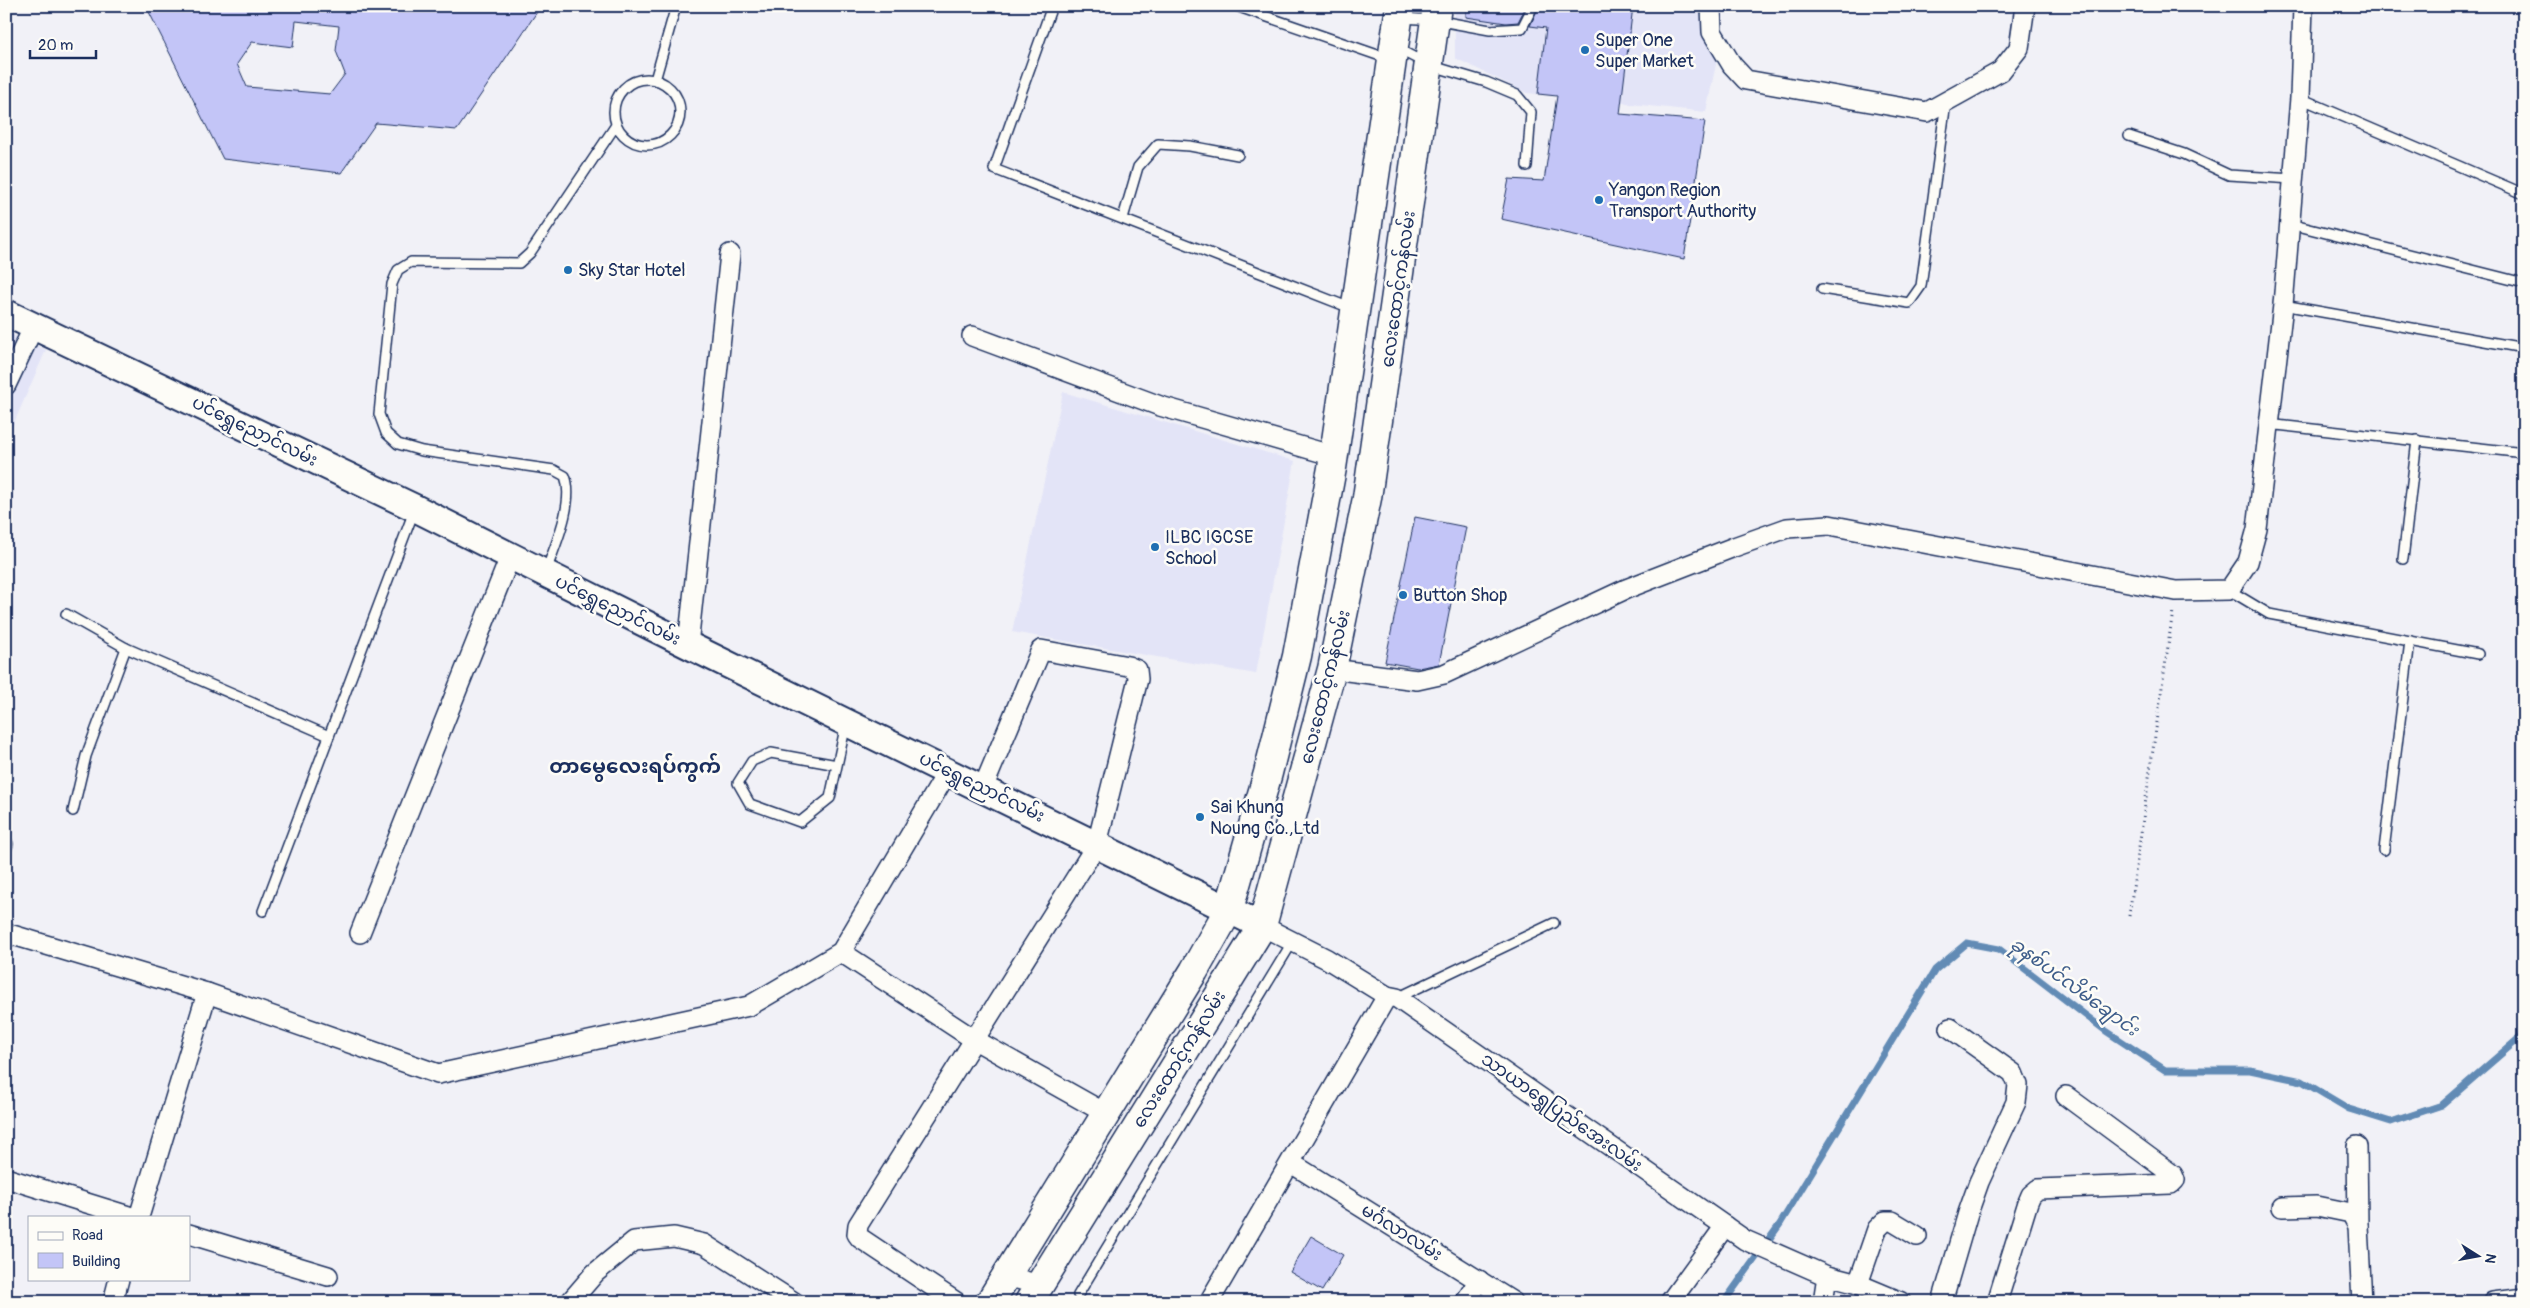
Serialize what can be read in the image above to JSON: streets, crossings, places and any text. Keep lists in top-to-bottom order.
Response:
{
  "streets": {
    "main road": ["လေးထောင့်ကန်လမ်း"],
    "street": ["ပင်ရွှေညောင်လမ်း", "သာယာရွှေပြည်အေးလမ်း", "မင်္ဂလာလမ်း"]
  },
  "crossings": [
    ["လေးထောင့်ကန်လမ်း", "ပင်ရွှေညောင်လမ်း"],
    ["လေးထောင့်ကန်လမ်း", "သာယာရွှေပြည်အေးလမ်း"],
    ["ပင်ရွှေညောင်လမ်း", "သာယာရွှေပြည်အေးလမ်း"]
  ],
  "districts": ["တာမွေလေးရပ်ကွက်"],
  "water": ["ခုနစ်ပင်လိမ်ချောင်း"],
  "places": [
    "Super One Super Market",
    "Yangon Region Transport Authority",
    "Sky Star Hotel",
    "ILBC IGCSE School",
    "Button Shop",
    "Sai Khung Noung Co.,Ltd"
  ],
  "legend": ["Road", "Building"],
  "scale_bar": "20 m",
  "north": "right"
}
